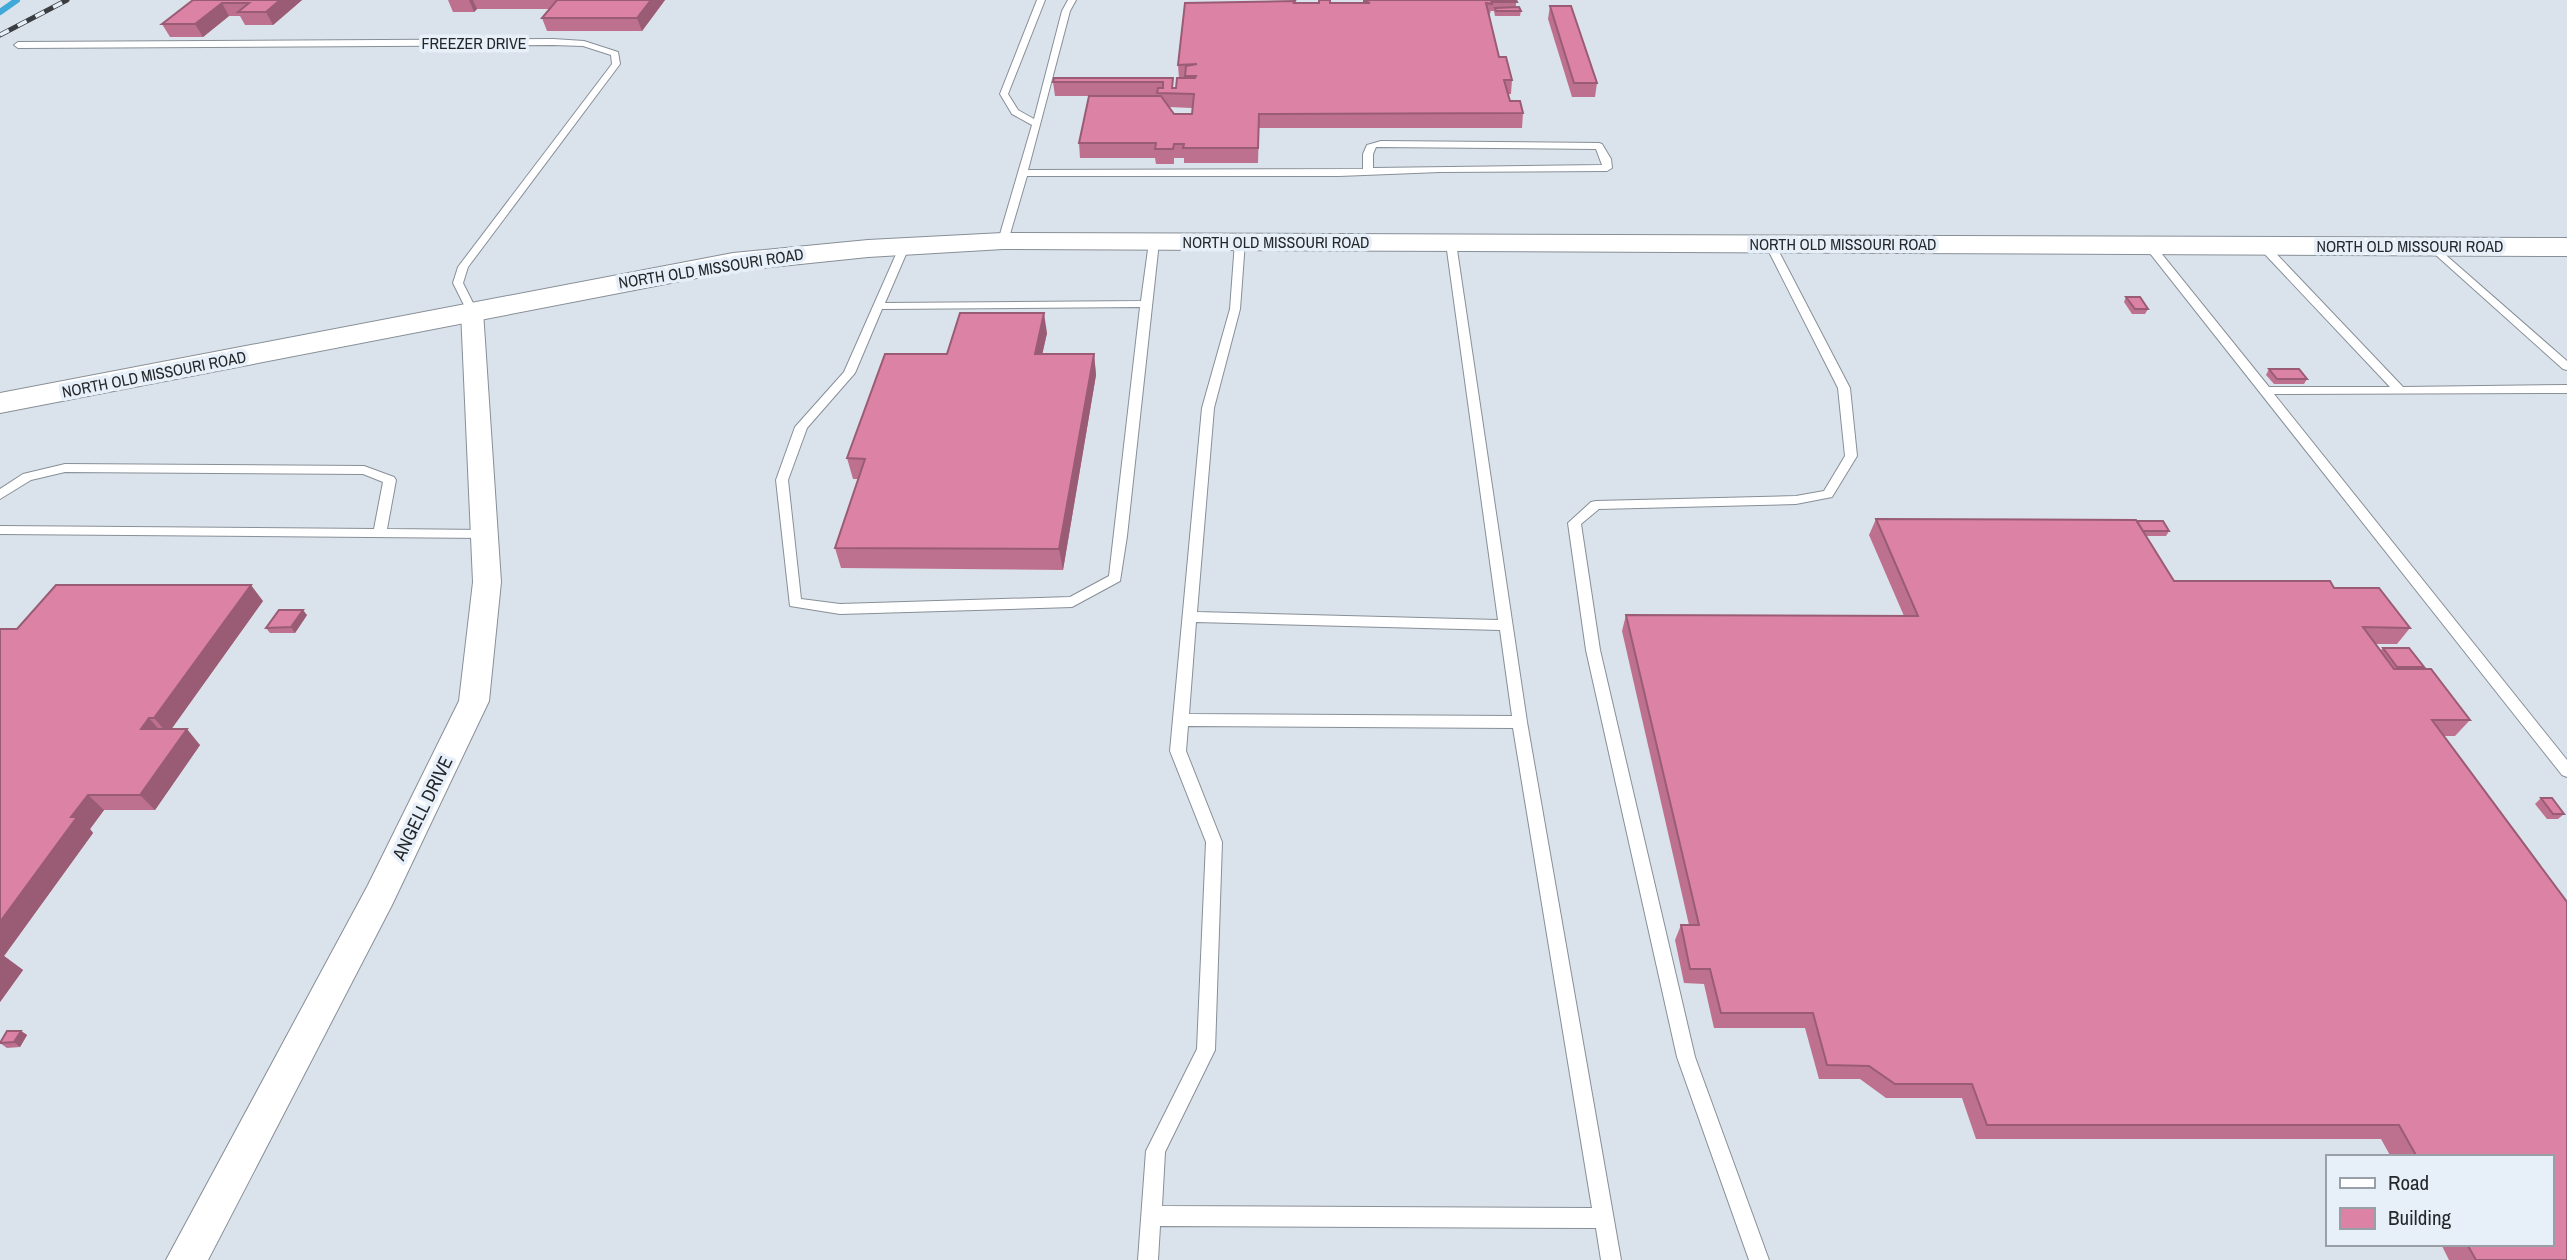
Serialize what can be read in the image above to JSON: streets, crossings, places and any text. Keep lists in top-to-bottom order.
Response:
{
  "streets": {
    "main road": ["NORTH OLD MISSOURI ROAD"],
    "street": ["ANGELL DRIVE"],
    "lane": ["FREEZER DRIVE"]
  },
  "crossings": [
    ["FREEZER DRIVE", "NORTH OLD MISSOURI ROAD"],
    ["FREEZER DRIVE", "ANGELL DRIVE"],
    ["NORTH OLD MISSOURI ROAD", "ANGELL DRIVE"]
  ],
  "legend": ["Road", "Building"]
}
